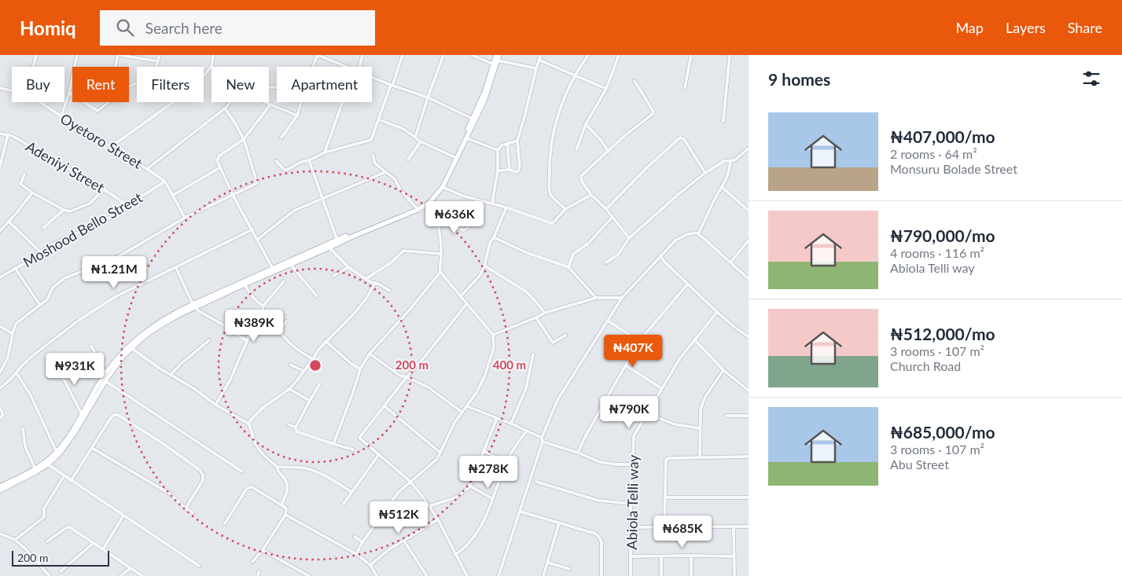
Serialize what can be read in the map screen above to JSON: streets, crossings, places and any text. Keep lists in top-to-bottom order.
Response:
{
  "streets": {
    "street": [
      "Oyetoro Street",
      "Adeniyi Street",
      "Moshood Bello Street",
      "Abiola Telli way"
    ]
  },
  "crossings": [
    ["Oyetoro Street", "Moshood Bello Street"],
    ["Adeniyi Street", "Moshood Bello Street"]
  ],
  "scale_bar": "200 m",
  "page": {
    "header": "Homiq",
    "search": "Search here",
    "nav": ["Map", "Layers", "Share"],
    "heading": "9 homes",
    "chip": [
      "Buy",
      "Rent",
      "Filters",
      "New",
      "Apartment"
    ],
    "list": [
      {
        "name": "₦407,000/mo",
        "note": "2 rooms · 64 m² · Monsuru Bolade Street"
      },
      {
        "name": "₦790,000/mo",
        "note": "4 rooms · 116 m² · Abiola Telli way"
      },
      {
        "name": "₦512,000/mo",
        "note": "3 rooms · 107 m² · Church Road"
      },
      {
        "name": "₦685,000/mo",
        "note": "3 rooms · 107 m² · Abu Street"
      }
    ],
    "price": [
      "₦636K",
      "₦1.21M",
      "₦389K",
      "₦407K",
      "₦931K",
      "₦790K",
      "₦278K",
      "₦512K",
      "₦685K"
    ],
    "scale": "200 m"
  },
  "rings": ["200 m", "400 m"]
}
